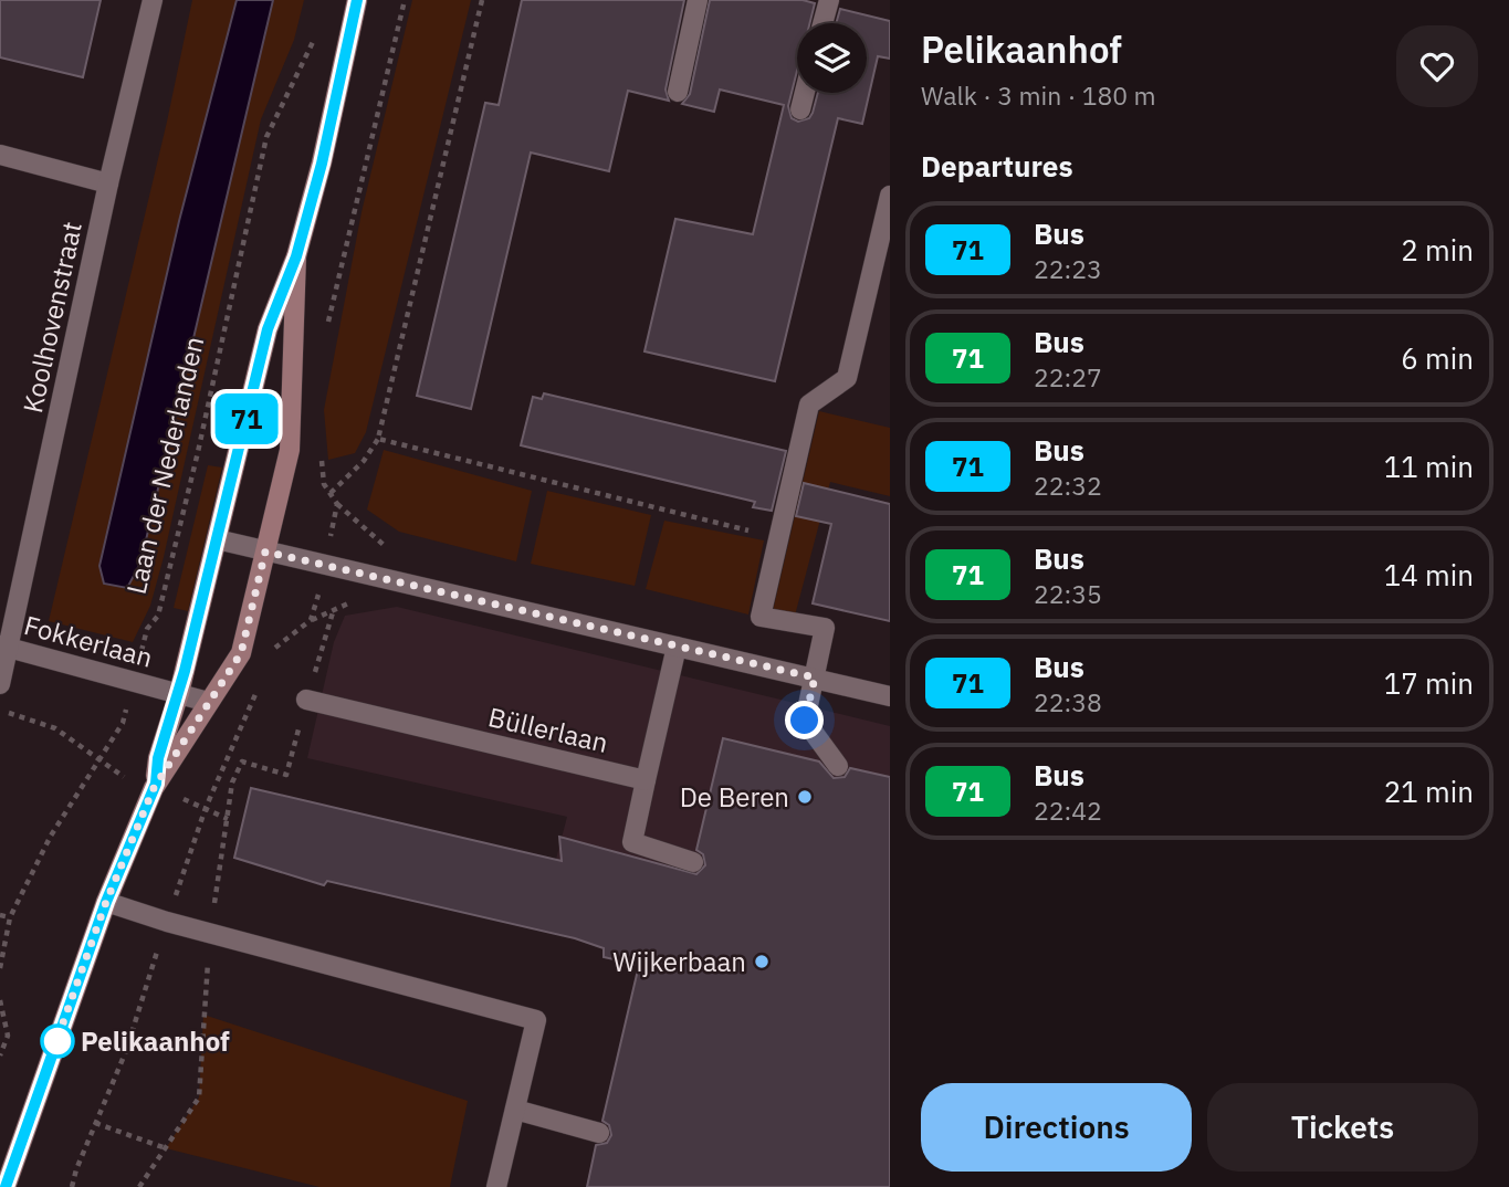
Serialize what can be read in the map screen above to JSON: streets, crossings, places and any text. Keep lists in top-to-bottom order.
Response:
{
  "streets": {
    "street": ["Koolhovenstraat", "Fokkerlaan", "Büllerlaan"],
    "path": ["Laan der Nederlanden"]
  },
  "crossings": [
    ["Koolhovenstraat", "Fokkerlaan"],
    ["Laan der Nederlanden", "Fokkerlaan"]
  ],
  "places": ["De Beren", "Wijkerbaan", "Pelikaanhof"],
  "lines": ["bus line 71"],
  "page": {
    "on_map": "71",
    "heading": [
      ["Pelikaanhof", "Walk · 3 min · 180 m"],
      "Departures"
    ],
    "list": [
      {
        "mark": "71",
        "name": "Bus",
        "note": "22:23",
        "value": "2 min"
      },
      {
        "mark": "71",
        "name": "Bus",
        "note": "22:27",
        "value": "6 min"
      },
      {
        "mark": "71",
        "name": "Bus",
        "note": "22:32",
        "value": "11 min"
      },
      {
        "mark": "71",
        "name": "Bus",
        "note": "22:35",
        "value": "14 min"
      },
      {
        "mark": "71",
        "name": "Bus",
        "note": "22:38",
        "value": "17 min"
      },
      {
        "mark": "71",
        "name": "Bus",
        "note": "22:42",
        "value": "21 min"
      }
    ],
    "buttons": ["Directions", "Tickets"]
  }
}
